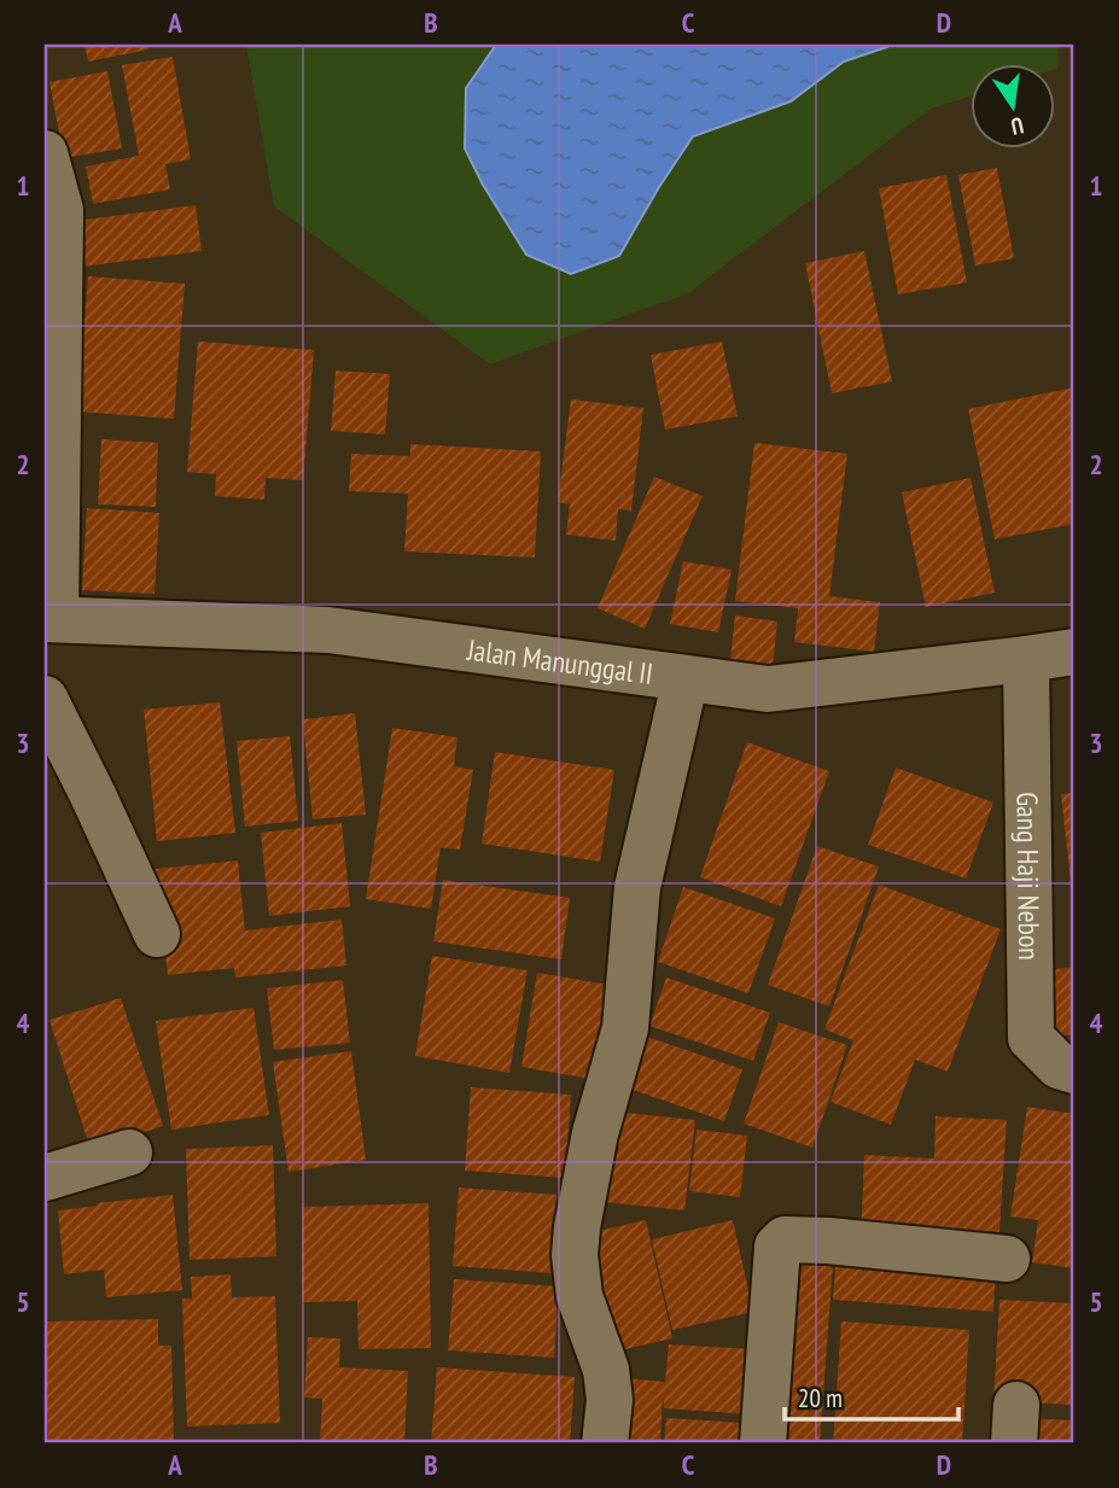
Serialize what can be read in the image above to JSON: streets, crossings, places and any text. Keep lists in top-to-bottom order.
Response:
{
  "streets": {
    "street": ["Jalan Manunggal II", "Gang Haji Nebon"]
  },
  "crossings": [
    ["Jalan Manunggal II", "Gang Haji Nebon"]
  ],
  "scale_bar": "20 m",
  "north": "bottom",
  "grid": {
    "columns": [
      "A",
      "B",
      "C",
      "D"
    ],
    "rows": [
      "1",
      "2",
      "3",
      "4",
      "5"
    ]
  }
}
